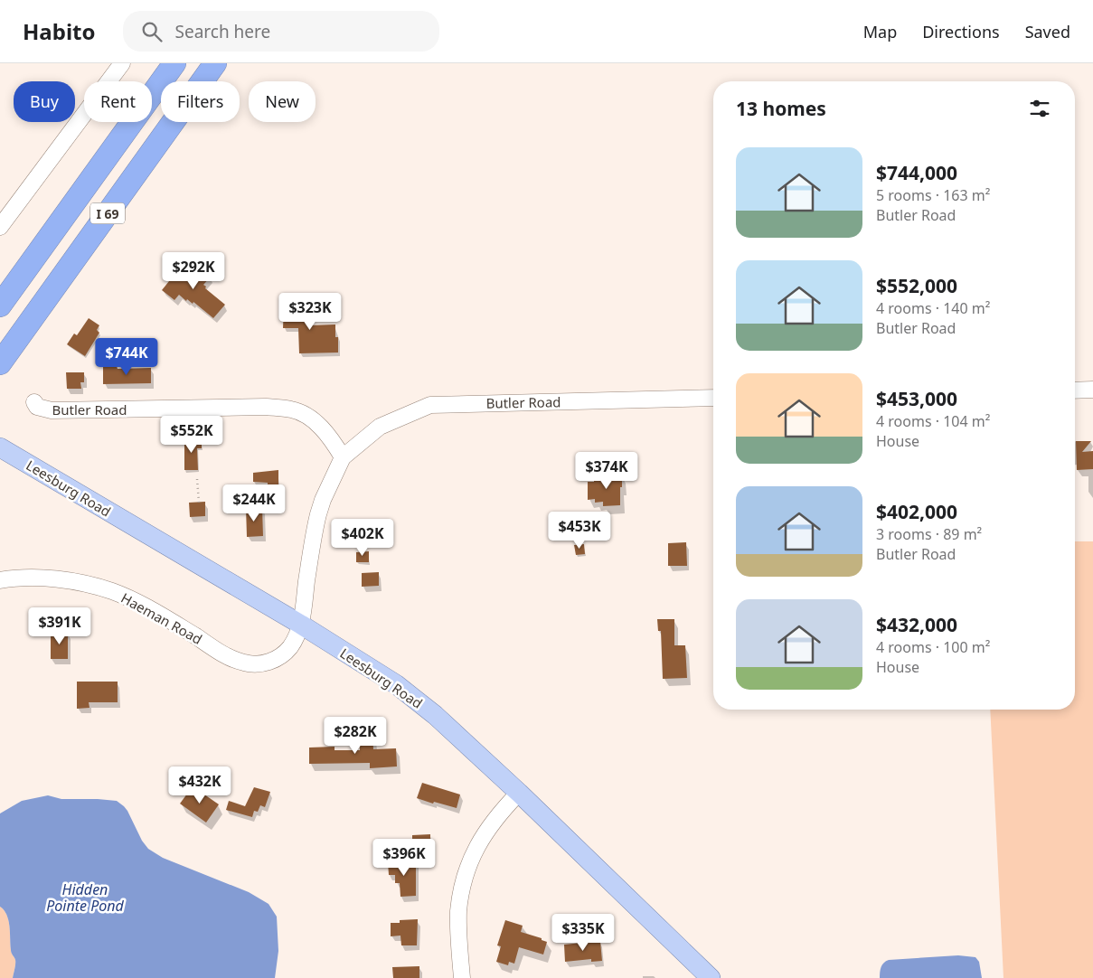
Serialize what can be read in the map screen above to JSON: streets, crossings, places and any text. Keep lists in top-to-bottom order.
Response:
{
  "streets": {
    "highway": ["I 69"],
    "main road": ["Leesburg Road"],
    "street": ["Butler Road", "Haeman Road"]
  },
  "crossings": [
    ["Butler Road", "Leesburg Road"],
    ["Butler Road", "Haeman Road"],
    ["Leesburg Road", "Haeman Road"]
  ],
  "water": ["Hidden Pointe Pond"],
  "page": {
    "header": "Habito",
    "search": "Search here",
    "nav": ["Map", "Directions", "Saved"],
    "chip": [
      "Buy",
      "Rent",
      "Filters",
      "New"
    ],
    "heading": "13 homes",
    "list": [
      {
        "name": "$744,000",
        "note": "5 rooms · 163 m² · Butler Road"
      },
      {
        "name": "$552,000",
        "note": "4 rooms · 140 m² · Butler Road"
      },
      {
        "name": "$453,000",
        "note": "4 rooms · 104 m² · House"
      },
      {
        "name": "$402,000",
        "note": "3 rooms · 89 m² · Butler Road"
      },
      {
        "name": "$432,000",
        "note": "4 rooms · 100 m² · House"
      }
    ],
    "price": [
      "$292K",
      "$323K",
      "$744K",
      "$552K",
      "$374K",
      "$244K",
      "$453K",
      "$402K",
      "$391K",
      "$282K",
      "$432K",
      "$396K",
      "$335K"
    ]
  }
}
